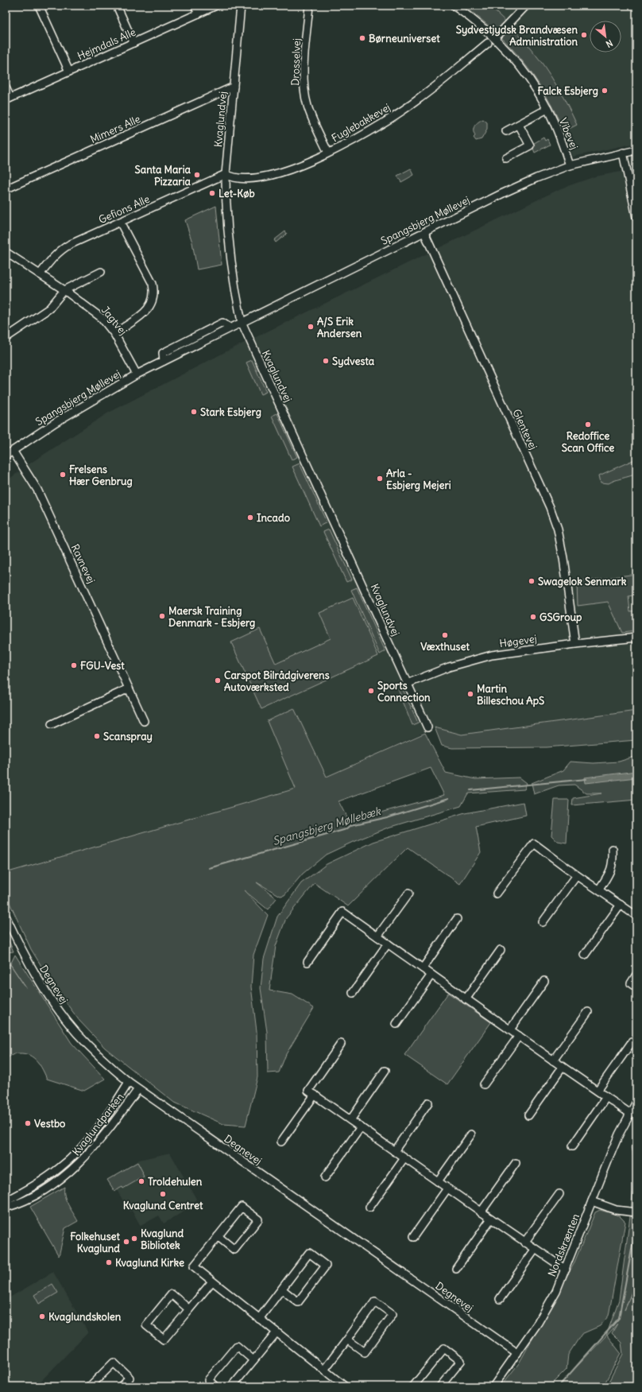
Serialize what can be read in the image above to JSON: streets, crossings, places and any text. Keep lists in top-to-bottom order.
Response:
{
  "streets": {
    "street": [
      "Hejmdals Alle",
      "Drosselvej",
      "Kvaglundvej",
      "Fuglebakkevej",
      "Mimers Alle",
      "Vibevej",
      "Gefions Alle",
      "Spangsbjerg Møllevej",
      "Jagtvej",
      "Glentevej",
      "Ravnevej",
      "Høgevej",
      "Degnevej",
      "Kvaglundparken",
      "Nordskrænten"
    ]
  },
  "crossings": [
    ["Drosselvej", "Fuglebakkevej"],
    ["Kvaglundvej", "Fuglebakkevej"],
    ["Kvaglundvej", "Mimers Alle"],
    ["Kvaglundvej", "Gefions Alle"],
    ["Kvaglundvej", "Spangsbjerg Møllevej"],
    ["Kvaglundvej", "Høgevej"],
    ["Fuglebakkevej", "Gefions Alle"],
    ["Vibevej", "Spangsbjerg Møllevej"],
    ["Gefions Alle", "Jagtvej"],
    ["Spangsbjerg Møllevej", "Jagtvej"],
    ["Spangsbjerg Møllevej", "Glentevej"],
    ["Spangsbjerg Møllevej", "Ravnevej"],
    ["Glentevej", "Høgevej"],
    ["Degnevej", "Kvaglundparken"],
    ["Degnevej", "Nordskrænten"]
  ],
  "water": ["Spangsbjerg Møllebæk"],
  "places": [
    "Sydvestjydsk Brandvæsen Administration",
    "Børneuniverset",
    "Falck Esbjerg",
    "Santa Maria Pizzaria",
    "Let-Køb",
    "A/S Erik Andersen",
    "Sydvesta",
    "Stark Esbjerg",
    "Redoffice Scan Office",
    "Frelsens Hær Genbrug",
    "Arla - Esbjerg Mejeri",
    "Incado",
    "Swagelok Senmark",
    "Maersk Training Denmark - Esbjerg",
    "GSGroup",
    "Væxthuset",
    "FGU-Vest",
    "Carspot Bilrådgiverens Autoværksted",
    "Sports Connection",
    "Martin Billeschou ApS",
    "Scanspray",
    "Vestbo",
    "Troldehulen",
    "Kvaglund Centret",
    "Kvaglund Bibliotek",
    "Folkehuset Kvaglund",
    "Kvaglund Kirke",
    "Kvaglundskolen"
  ],
  "north": "bottom right"
}
